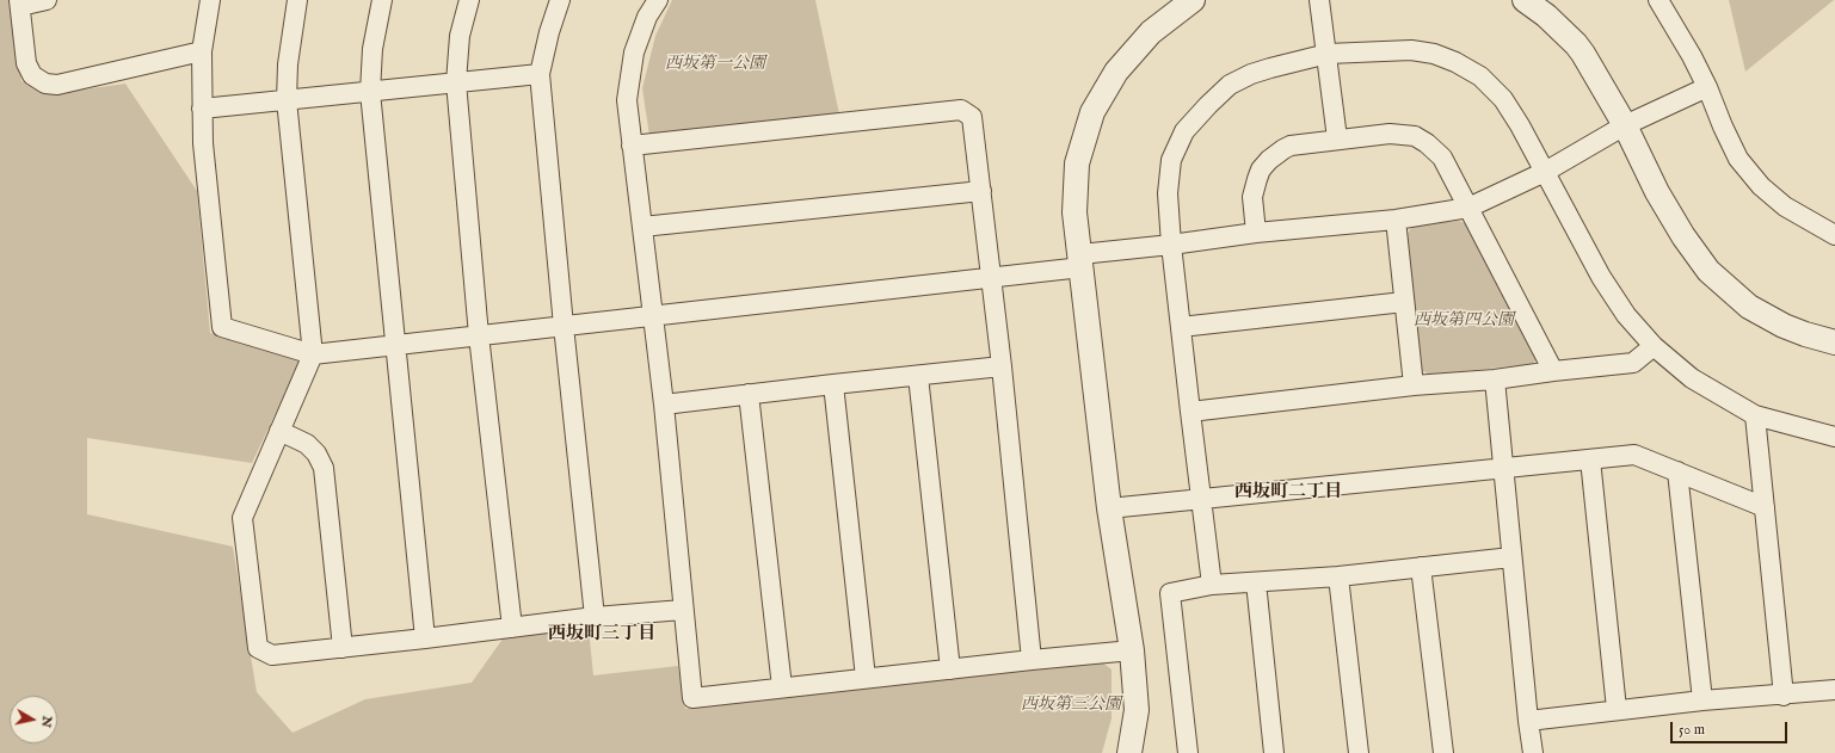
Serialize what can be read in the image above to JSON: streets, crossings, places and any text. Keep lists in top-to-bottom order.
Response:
{
  "districts": ["西坂町二丁目", "西坂町三丁目"],
  "parks": ["西坂第一公園", "西坂第四公園", "西坂第三公園"],
  "scale_bar": "50 m",
  "north": "right"
}
